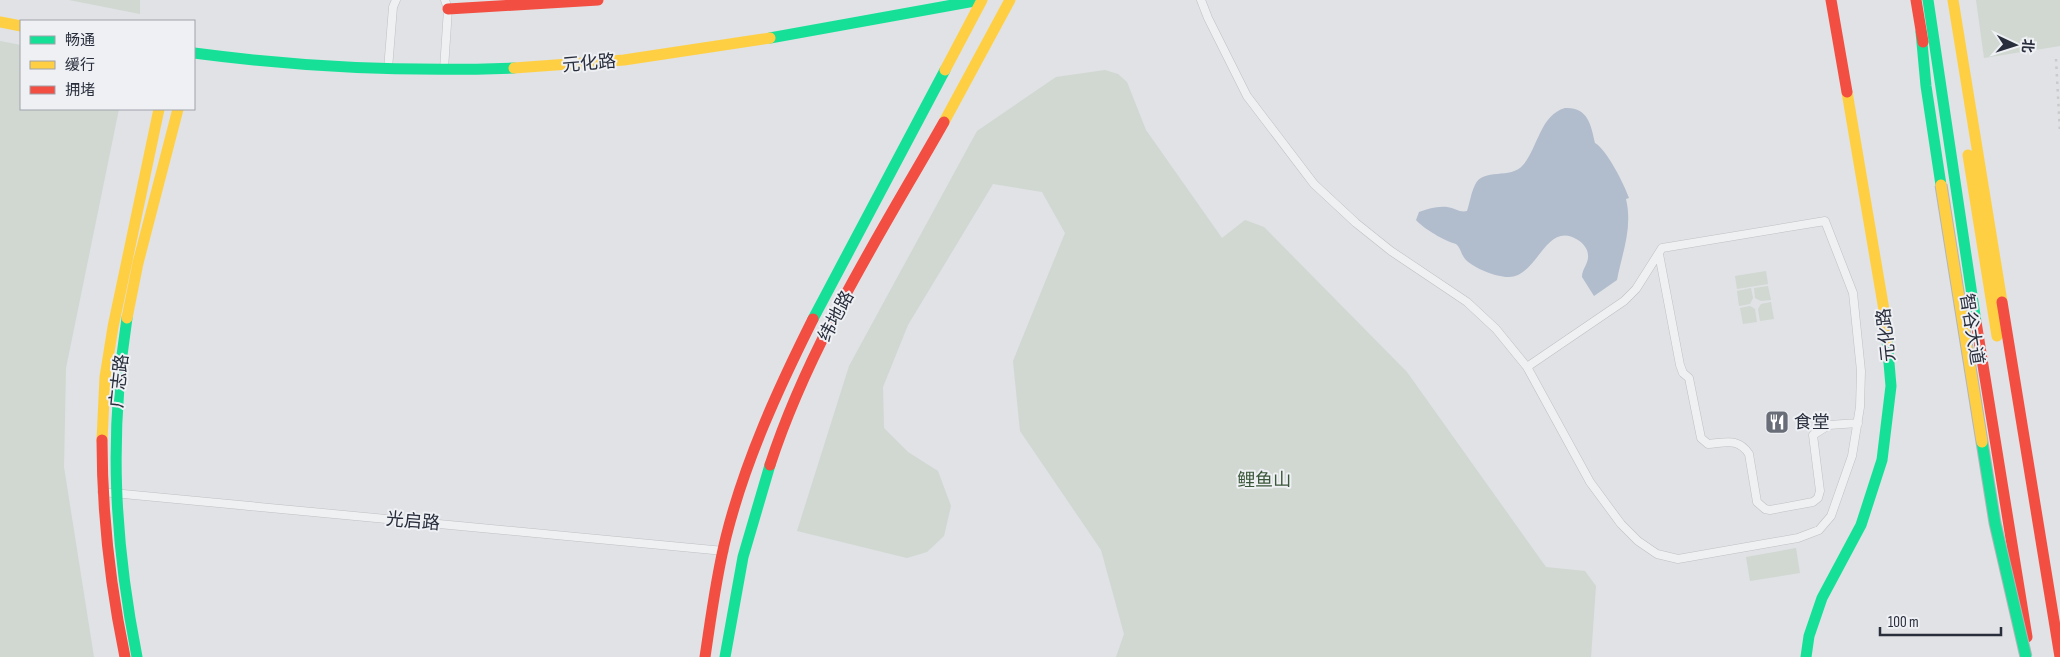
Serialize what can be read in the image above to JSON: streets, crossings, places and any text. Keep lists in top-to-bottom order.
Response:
{
  "streets": {
    "main road": [
      "元化路",
      "纬地路",
      "智谷大道",
      "广志路"
    ],
    "street": ["光启路"]
  },
  "crossings": [
    ["元化路", "纬地路"],
    ["纬地路", "光启路"],
    ["广志路", "光启路"]
  ],
  "parks": ["鲤鱼山"],
  "places": {
    "restaurant": ["食堂"]
  },
  "legend": ["畅通", "缓行", "拥堵"],
  "scale_bar": "100 m",
  "north": "right"
}
